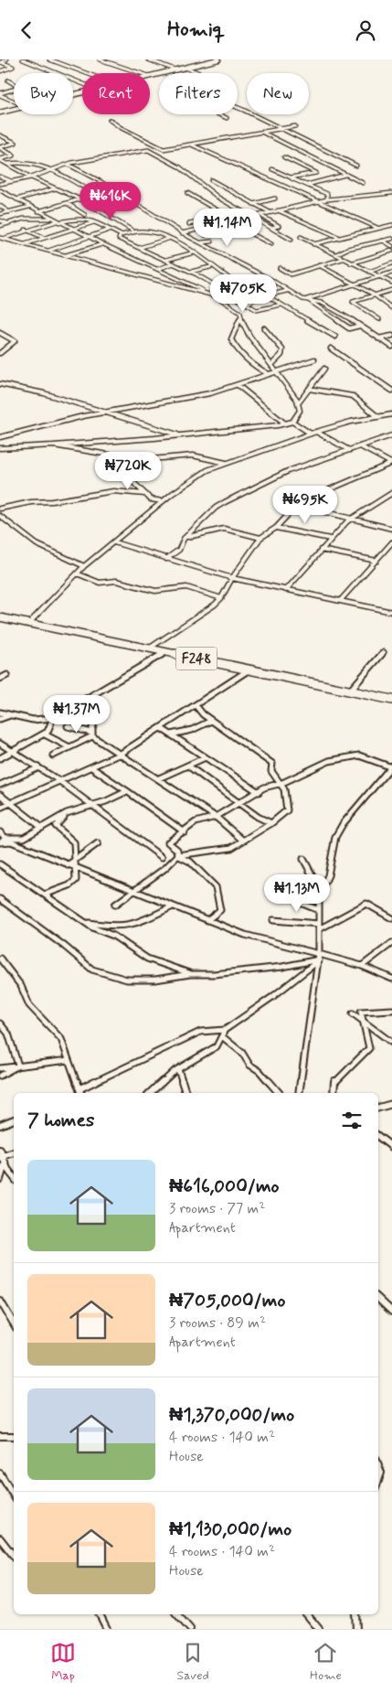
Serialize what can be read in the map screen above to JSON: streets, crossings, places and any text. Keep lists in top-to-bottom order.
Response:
{
  "streets": {
    "main road": ["F248"]
  },
  "page": {
    "header": "Homiq",
    "chip": [
      "Buy",
      "Rent",
      "Filters",
      "New"
    ],
    "price": [
      "₦616K",
      "₦1.14M",
      "₦705K",
      "₦720K",
      "₦695K",
      "₦1.37M",
      "₦1.13M"
    ],
    "heading": "7 homes",
    "list": [
      {
        "name": "₦616,000/mo",
        "note": "3 rooms · 77 m² · Apartment"
      },
      {
        "name": "₦705,000/mo",
        "note": "3 rooms · 89 m² · Apartment"
      },
      {
        "name": "₦1,370,000/mo",
        "note": "4 rooms · 140 m² · House"
      },
      {
        "name": "₦1,130,000/mo",
        "note": "4 rooms · 140 m² · House"
      }
    ],
    "tabs": ["Map", "Saved", "Home"]
  }
}
